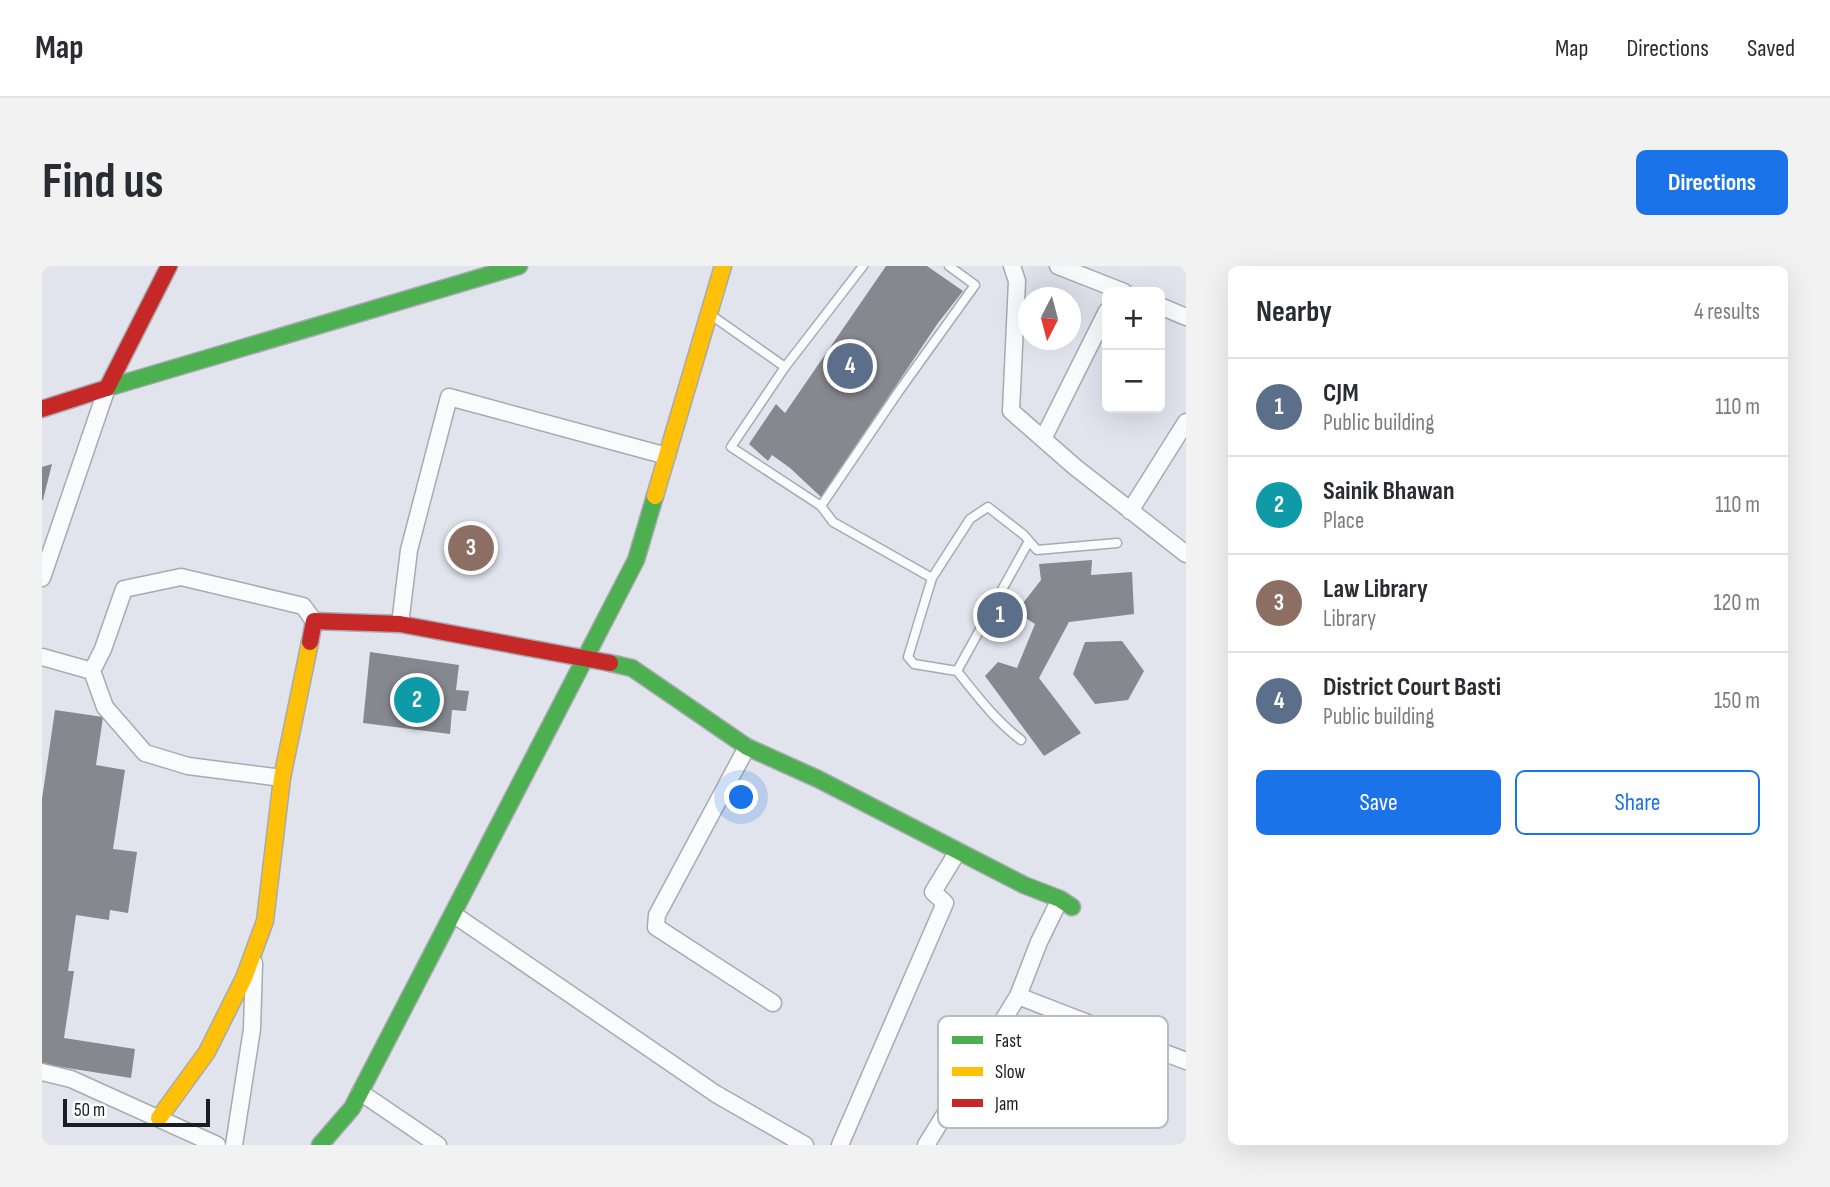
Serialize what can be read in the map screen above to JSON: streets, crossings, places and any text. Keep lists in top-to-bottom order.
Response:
{
  "legend": ["Fast", "Slow", "Jam"],
  "scale_bar": "50 m",
  "north": "bottom",
  "page": {
    "header": "Map",
    "nav": ["Map", "Directions", "Saved"],
    "buttons": [
      "Directions",
      ["Save", "Share"]
    ],
    "title": "Find us",
    "heading": ["Nearby", "4 results"],
    "map_buttons": ["+", "−"],
    "pins": [
      "4",
      "3",
      "1",
      "2"
    ],
    "list": [
      {
        "mark": "1",
        "name": "CJM",
        "note": "Public building",
        "value": "110 m"
      },
      {
        "mark": "2",
        "name": "Sainik Bhawan",
        "note": "Place",
        "value": "110 m"
      },
      {
        "mark": "3",
        "name": "Law Library",
        "note": "Library",
        "value": "120 m"
      },
      {
        "mark": "4",
        "name": "District Court Basti",
        "note": "Public building",
        "value": "150 m"
      }
    ],
    "scale": "50 m"
  }
}
